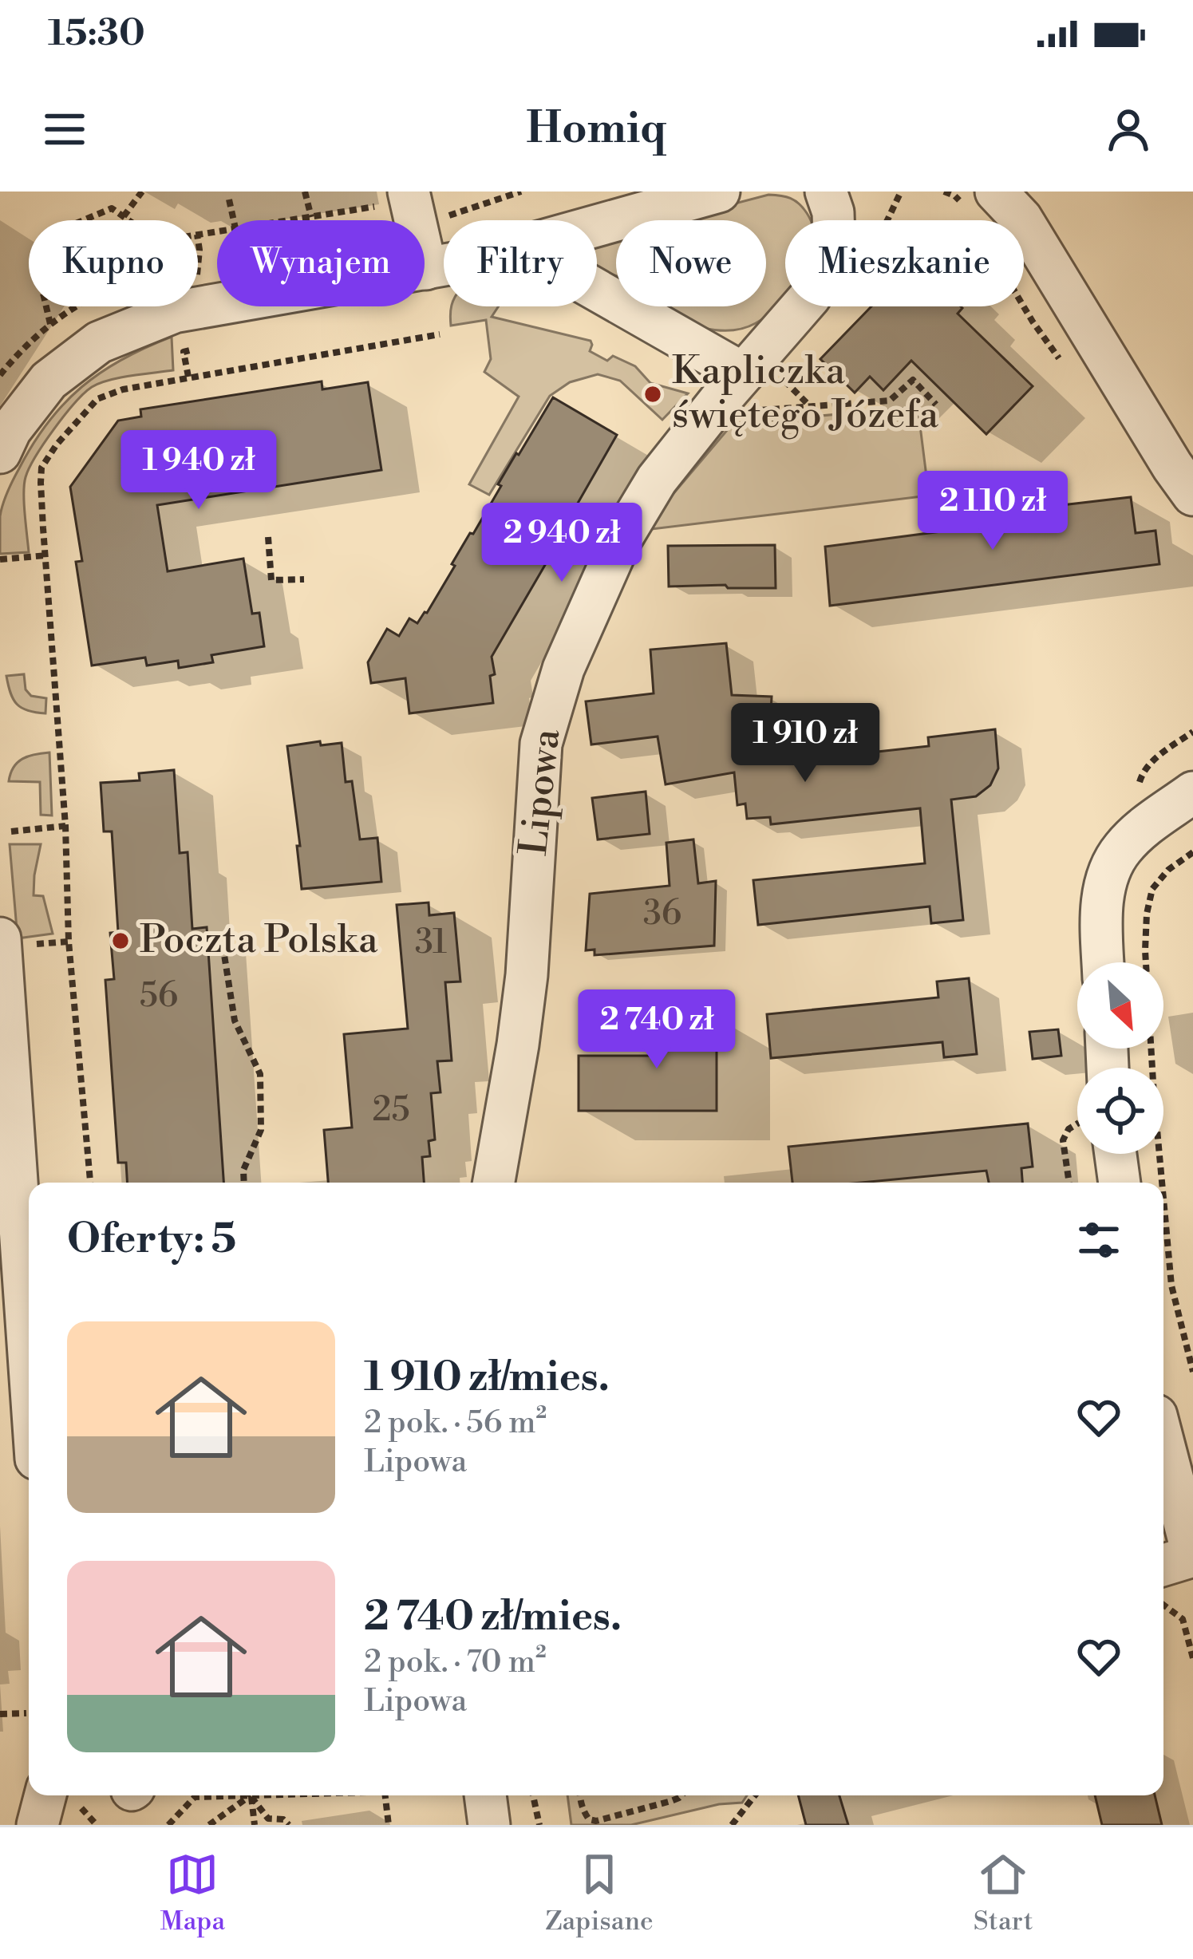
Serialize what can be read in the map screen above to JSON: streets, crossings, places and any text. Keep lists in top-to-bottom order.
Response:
{
  "streets": {
    "street": ["Lipowa"]
  },
  "places": ["Kapliczka świętego Józefa", "Poczta Polska"],
  "house_numbers": [
    "36",
    "31",
    "56",
    "25"
  ],
  "north": "bottom right",
  "page": {
    "status": "15:30",
    "header": "Homiq",
    "chip": [
      "Kupno",
      "Wynajem",
      "Filtry",
      "Nowe",
      "Mieszkanie"
    ],
    "price": [
      "1 940 zł",
      "2 110 zł",
      "2 940 zł",
      "1 910 zł",
      "2 740 zł"
    ],
    "heading": "Oferty: 5",
    "list": [
      {
        "name": "1 910 zł/mies.",
        "note": "2 pok. · 56 m² · Lipowa"
      },
      {
        "name": "2 740 zł/mies.",
        "note": "2 pok. · 70 m² · Lipowa"
      }
    ],
    "tabs": ["Mapa", "Zapisane", "Start"]
  }
}
